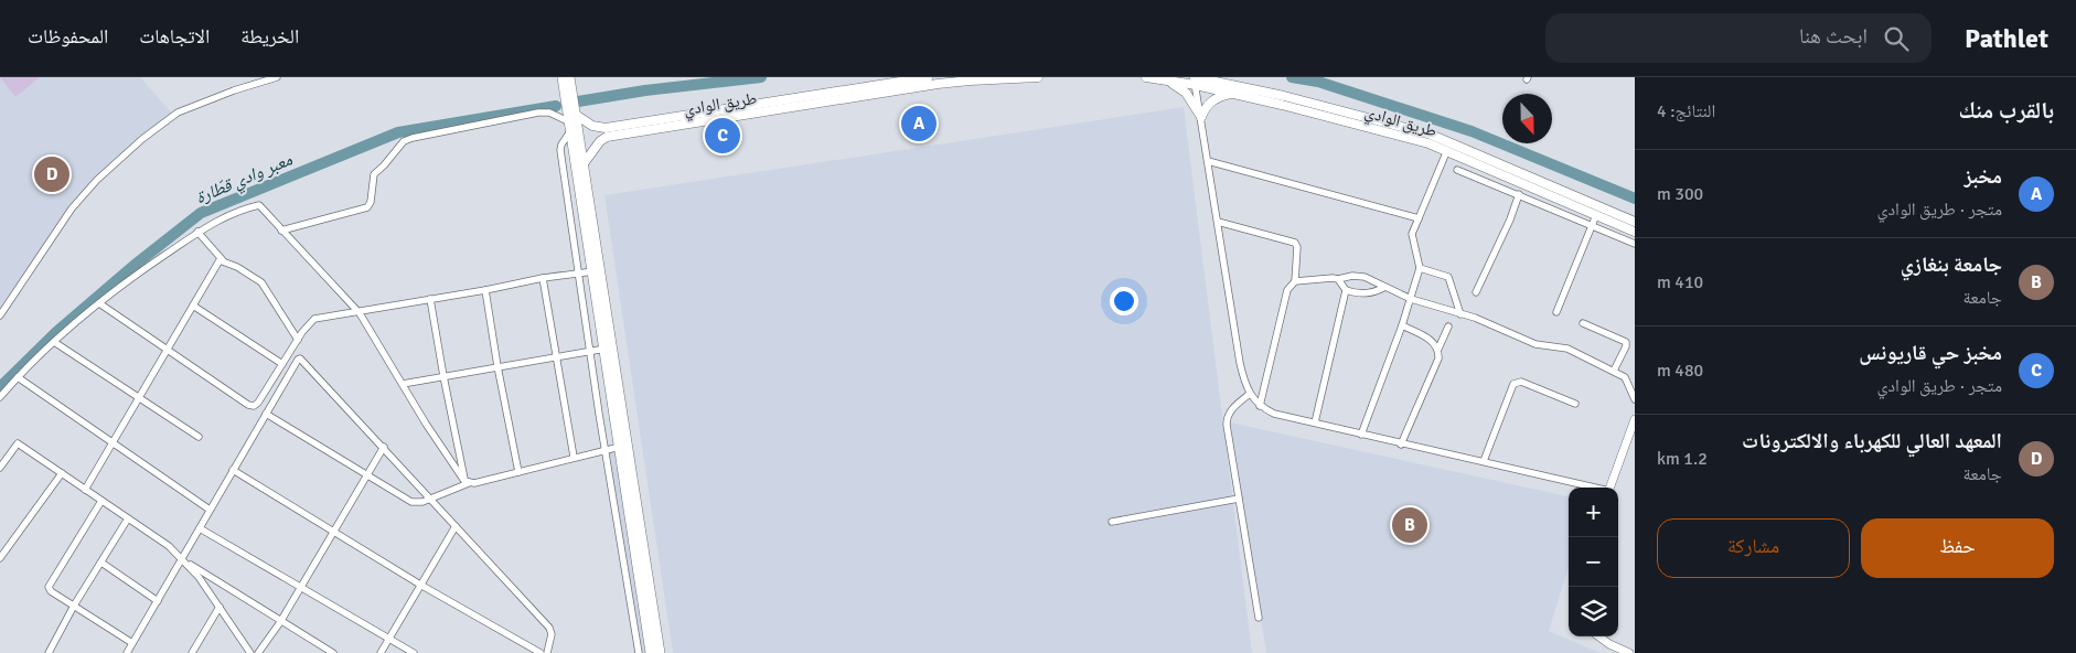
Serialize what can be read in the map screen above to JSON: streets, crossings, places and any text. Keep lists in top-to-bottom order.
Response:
{
  "streets": {
    "main road": ["طريق الوادي"]
  },
  "water": ["معبر وادي قطّارة"],
  "north": "bottom",
  "page": {
    "header": "Pathlet",
    "search": "ابحث هنا",
    "nav": ["الخريطة", "الاتجاهات", "المحفوظات"],
    "heading": ["بالقرب منك", "النتائج: 4"],
    "pins": [
      "A",
      "C",
      "D",
      "B"
    ],
    "list": [
      {
        "mark": "A",
        "name": "مخبز",
        "note": "متجر · طريق الوادي",
        "value": "300 m"
      },
      {
        "mark": "B",
        "name": "جامعة بنغازي",
        "note": "جامعة",
        "value": "410 m"
      },
      {
        "mark": "C",
        "name": "مخبز حي قاريونس",
        "note": "متجر · طريق الوادي",
        "value": "480 m"
      },
      {
        "mark": "D",
        "name": "المعهد العالي للكهرباء والالكترونات",
        "note": "جامعة",
        "value": "1.2 km"
      }
    ],
    "map_buttons": ["+", "−"],
    "buttons": ["حفظ", "مشاركة"]
  }
}
